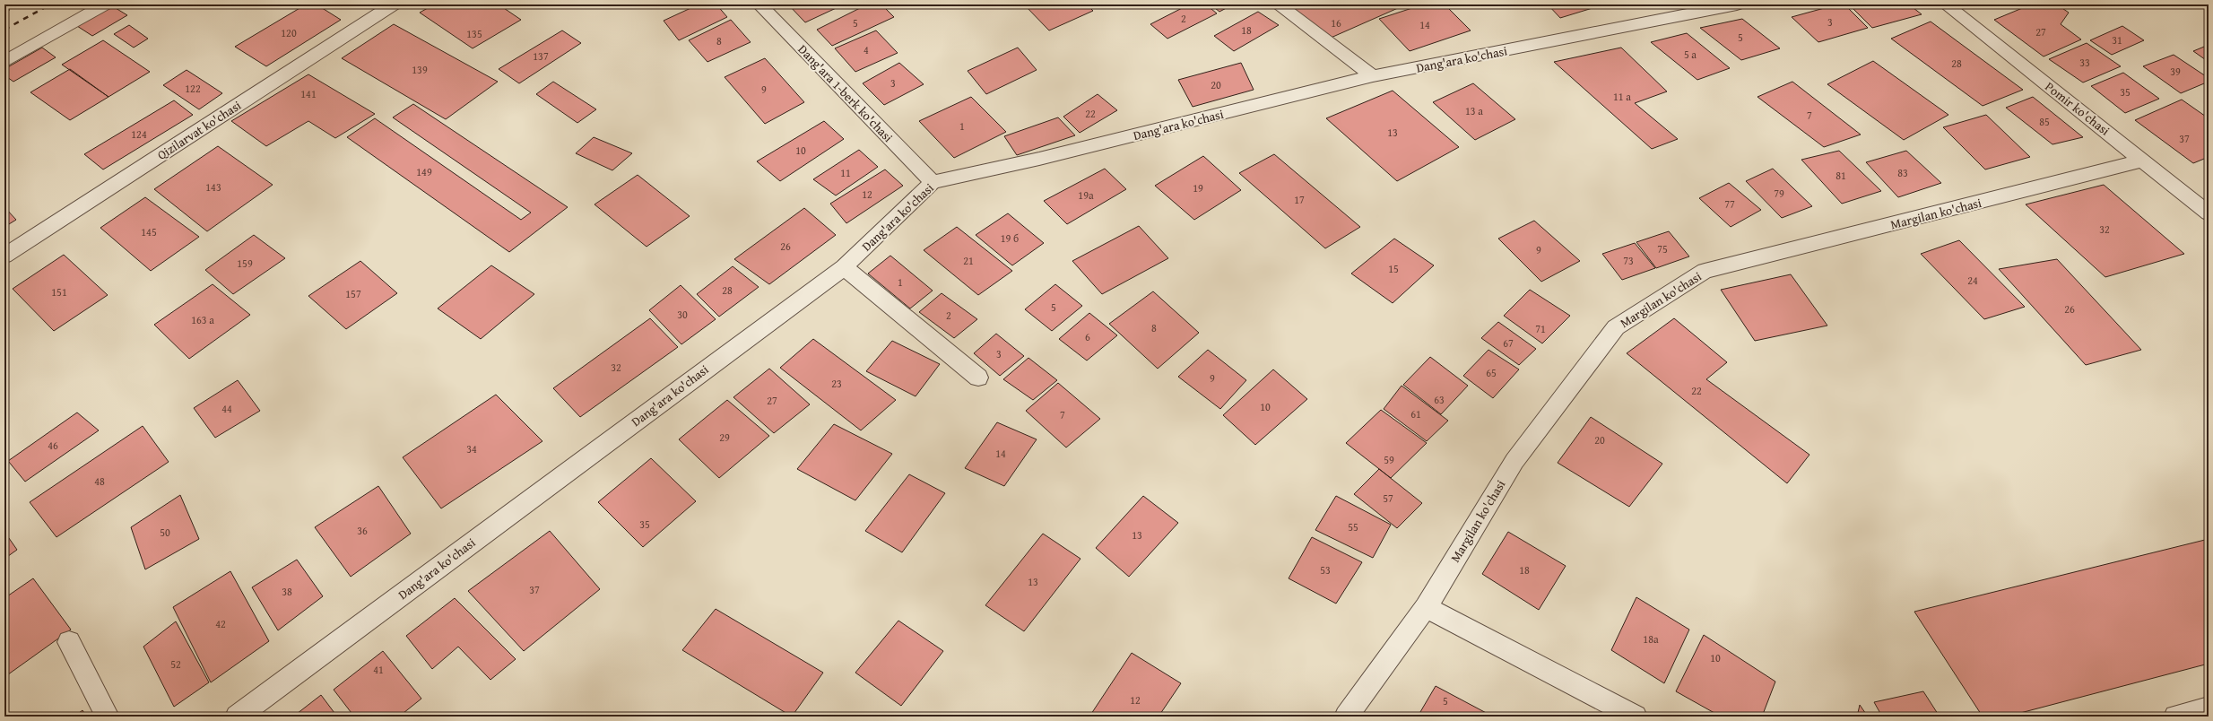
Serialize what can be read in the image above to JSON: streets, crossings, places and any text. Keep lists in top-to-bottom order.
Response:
{
  "streets": {
    "street": [
      "Dang'ara ko'chasi",
      "Dang'ara 1-berk ko'chasi",
      "Pomir ko'chasi",
      "Qizilarvat ko'chasi",
      "Margilan ko'chasi"
    ]
  },
  "crossings": [
    ["Dang'ara ko'chasi", "Dang'ara 1-berk ko'chasi"],
    ["Pomir ko'chasi", "Margilan ko'chasi"]
  ],
  "house_numbers": [
    "2",
    "3",
    "5",
    "16",
    "14",
    "18",
    "27",
    "120",
    "135",
    "5",
    "31",
    "8",
    "4",
    "5 а",
    "137",
    "33",
    "28",
    "139",
    "39",
    "3",
    "20",
    "122",
    "9",
    "35",
    "141",
    "11 а",
    "13 а",
    "22",
    "7",
    "85",
    "1",
    "13",
    "124",
    "37",
    "10",
    "149",
    "11",
    "83",
    "81",
    "143",
    "19",
    "79",
    "12",
    "19а",
    "17",
    "77",
    "32",
    "145",
    "19 б",
    "26",
    "75",
    "9",
    "21",
    "73",
    "159",
    "15",
    "24",
    "1",
    "28",
    "151",
    "157",
    "5",
    "26",
    "30",
    "2",
    "163 а",
    "8",
    "71",
    "6",
    "67",
    "3",
    "32",
    "65",
    "9",
    "23",
    "22",
    "63",
    "27",
    "10",
    "44",
    "61",
    "7",
    "29",
    "20",
    "46",
    "34",
    "14",
    "59",
    "48",
    "57",
    "35",
    "55",
    "36",
    "50",
    "13",
    "53",
    "18",
    "13",
    "37",
    "38",
    "42",
    "18а",
    "10",
    "52",
    "41",
    "12",
    "5"
  ]
}
